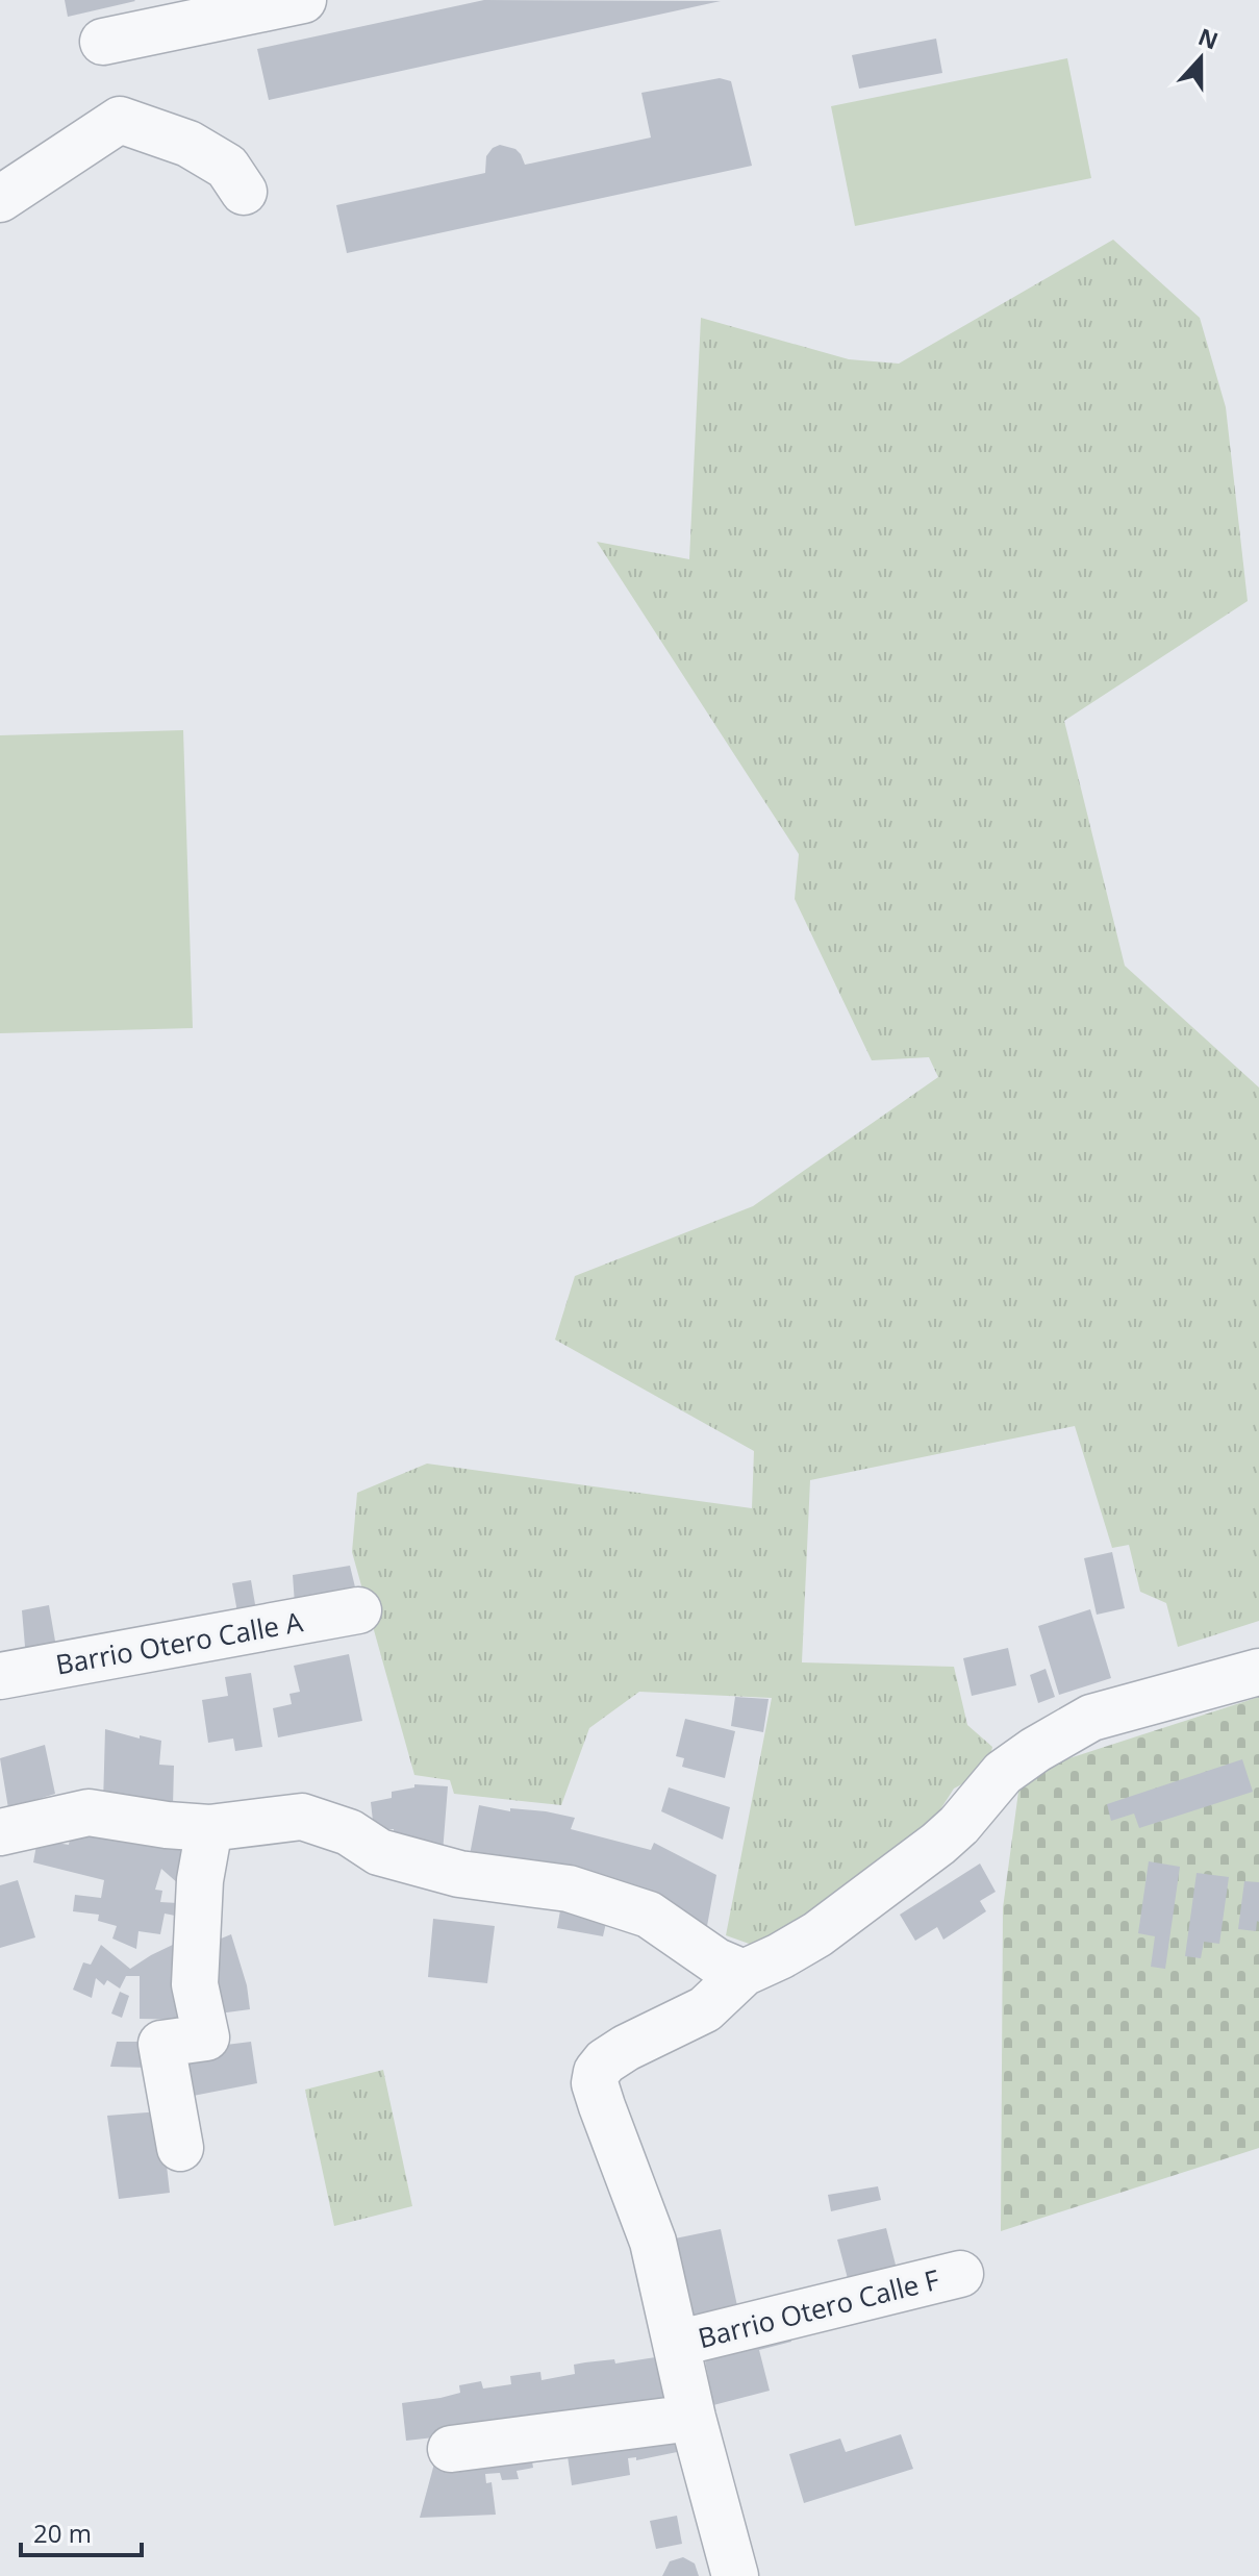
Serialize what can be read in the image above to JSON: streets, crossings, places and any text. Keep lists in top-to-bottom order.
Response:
{
  "streets": {
    "street": ["Barrio Otero Calle A", "Barrio Otero Calle F"]
  },
  "scale_bar": "20 m",
  "north": "top"
}
